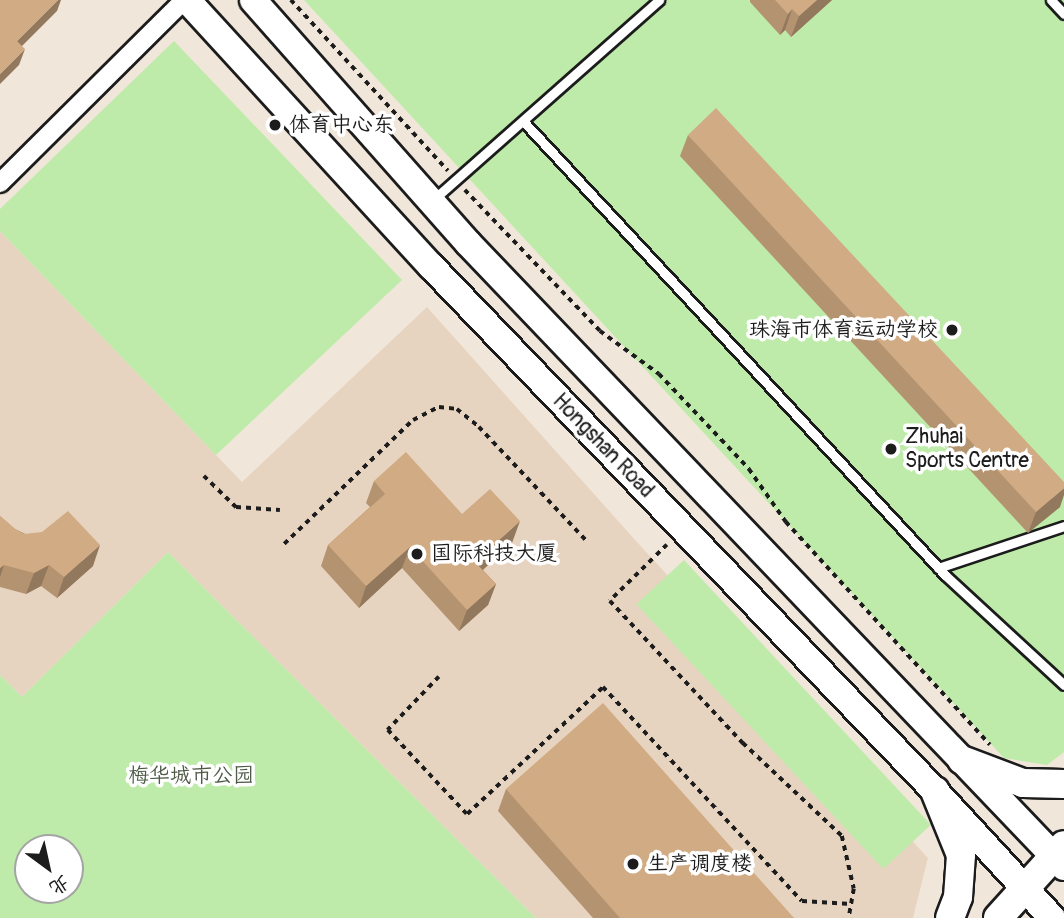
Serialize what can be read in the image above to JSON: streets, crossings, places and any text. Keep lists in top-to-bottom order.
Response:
{
  "streets": {
    "main road": ["Hongshan Road"]
  },
  "parks": ["梅华城市公园"],
  "places": [
    "体育中心东",
    "珠海市体育运动学校",
    "Zhuhai Sports Centre",
    "国际科技大厦",
    "生产调度楼"
  ],
  "north": "bottom right"
}
